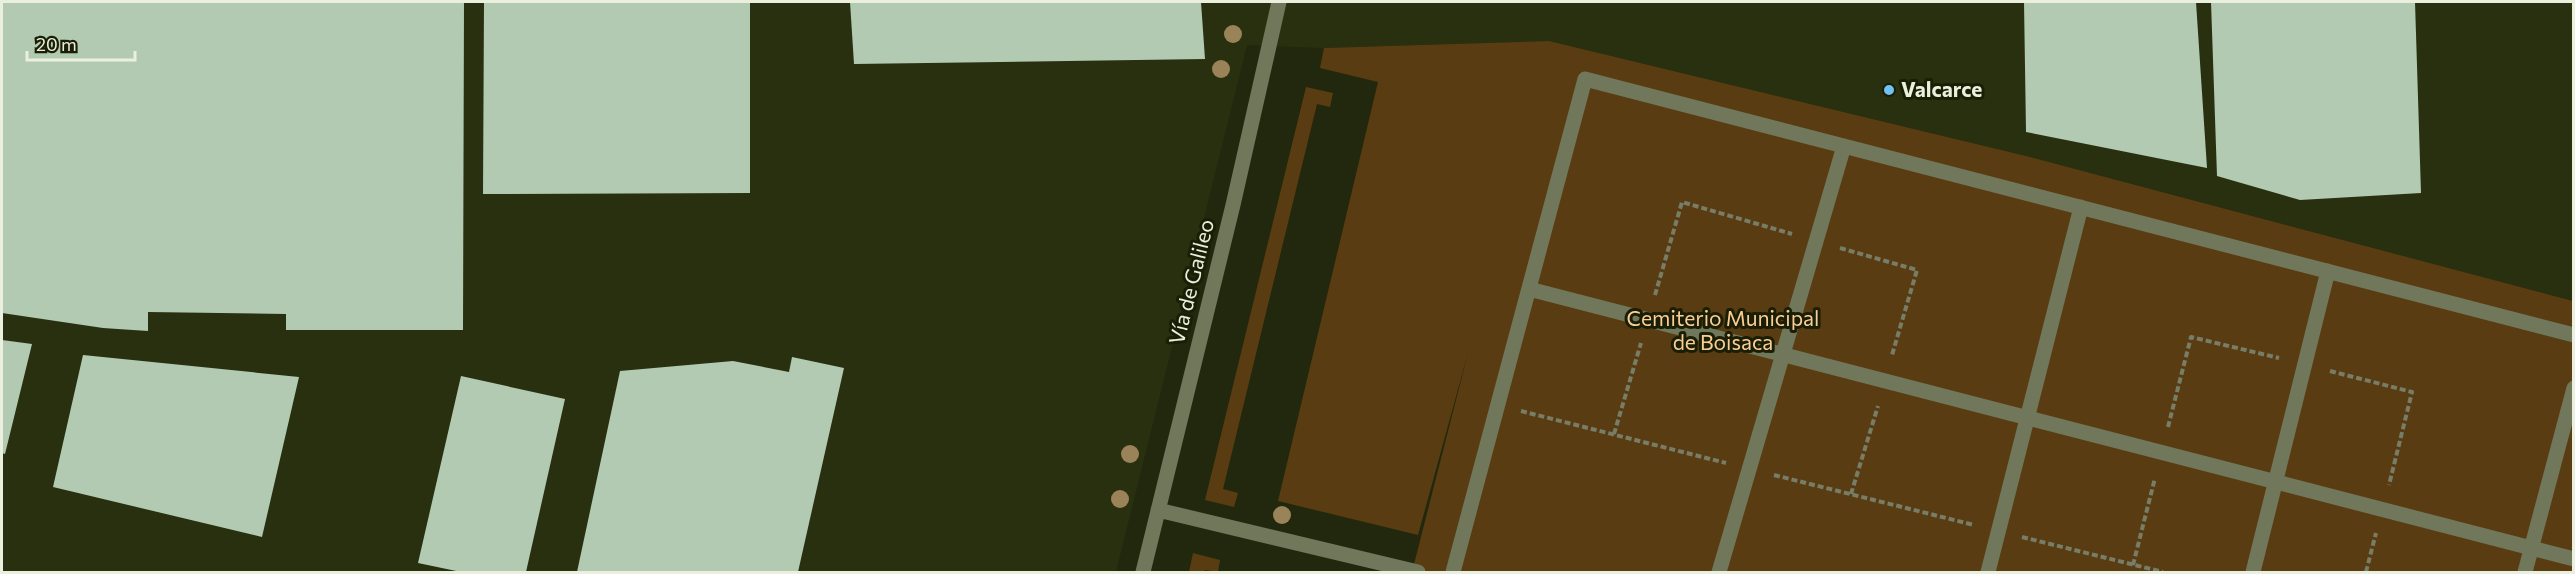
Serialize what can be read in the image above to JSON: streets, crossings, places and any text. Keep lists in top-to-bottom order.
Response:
{
  "streets": {
    "street": ["Vía de Galileo"]
  },
  "parks": ["Cemiterio Municipal de Boisaca"],
  "places": ["Valcarce"],
  "scale_bar": "20 m"
}
